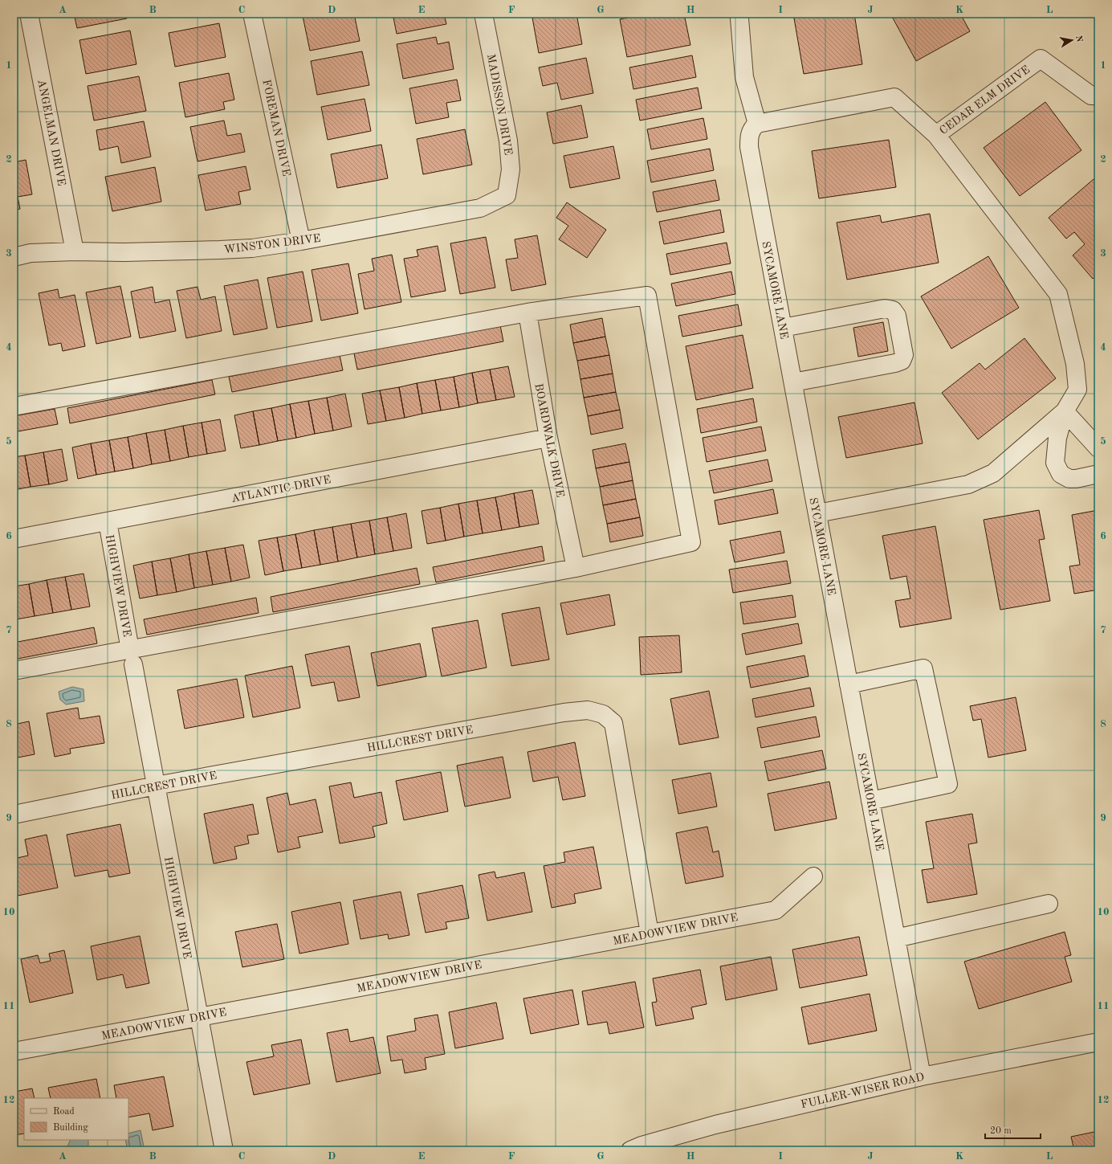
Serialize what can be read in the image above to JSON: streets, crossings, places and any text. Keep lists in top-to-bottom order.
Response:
{
  "streets": {
    "street": [
      "CEDAR ELM DRIVE",
      "MADISSON DRIVE",
      "FOREMAN DRIVE",
      "ANGELMAN DRIVE",
      "WINSTON DRIVE",
      "SYCAMORE LANE",
      "BOARDWALK DRIVE",
      "ATLANTIC DRIVE",
      "HIGHVIEW DRIVE",
      "HILLCREST DRIVE",
      "MEADOWVIEW DRIVE",
      "FULLER-WISER ROAD"
    ]
  },
  "crossings": [
    ["CEDAR ELM DRIVE", "SYCAMORE LANE"],
    ["MADISSON DRIVE", "WINSTON DRIVE"],
    ["FOREMAN DRIVE", "WINSTON DRIVE"],
    ["ANGELMAN DRIVE", "WINSTON DRIVE"],
    ["SYCAMORE LANE", "FULLER-WISER ROAD"],
    ["BOARDWALK DRIVE", "ATLANTIC DRIVE"],
    ["ATLANTIC DRIVE", "HIGHVIEW DRIVE"],
    ["HIGHVIEW DRIVE", "HILLCREST DRIVE"],
    ["HIGHVIEW DRIVE", "MEADOWVIEW DRIVE"],
    ["HILLCREST DRIVE", "MEADOWVIEW DRIVE"]
  ],
  "legend": ["Road", "Building"],
  "scale_bar": "20 m",
  "north": "right",
  "grid": {
    "columns": [
      "A",
      "B",
      "C",
      "D",
      "E",
      "F",
      "G",
      "H",
      "I",
      "J",
      "K",
      "L"
    ],
    "rows": [
      "1",
      "2",
      "3",
      "4",
      "5",
      "6",
      "7",
      "8",
      "9",
      "10",
      "11",
      "12"
    ]
  }
}
